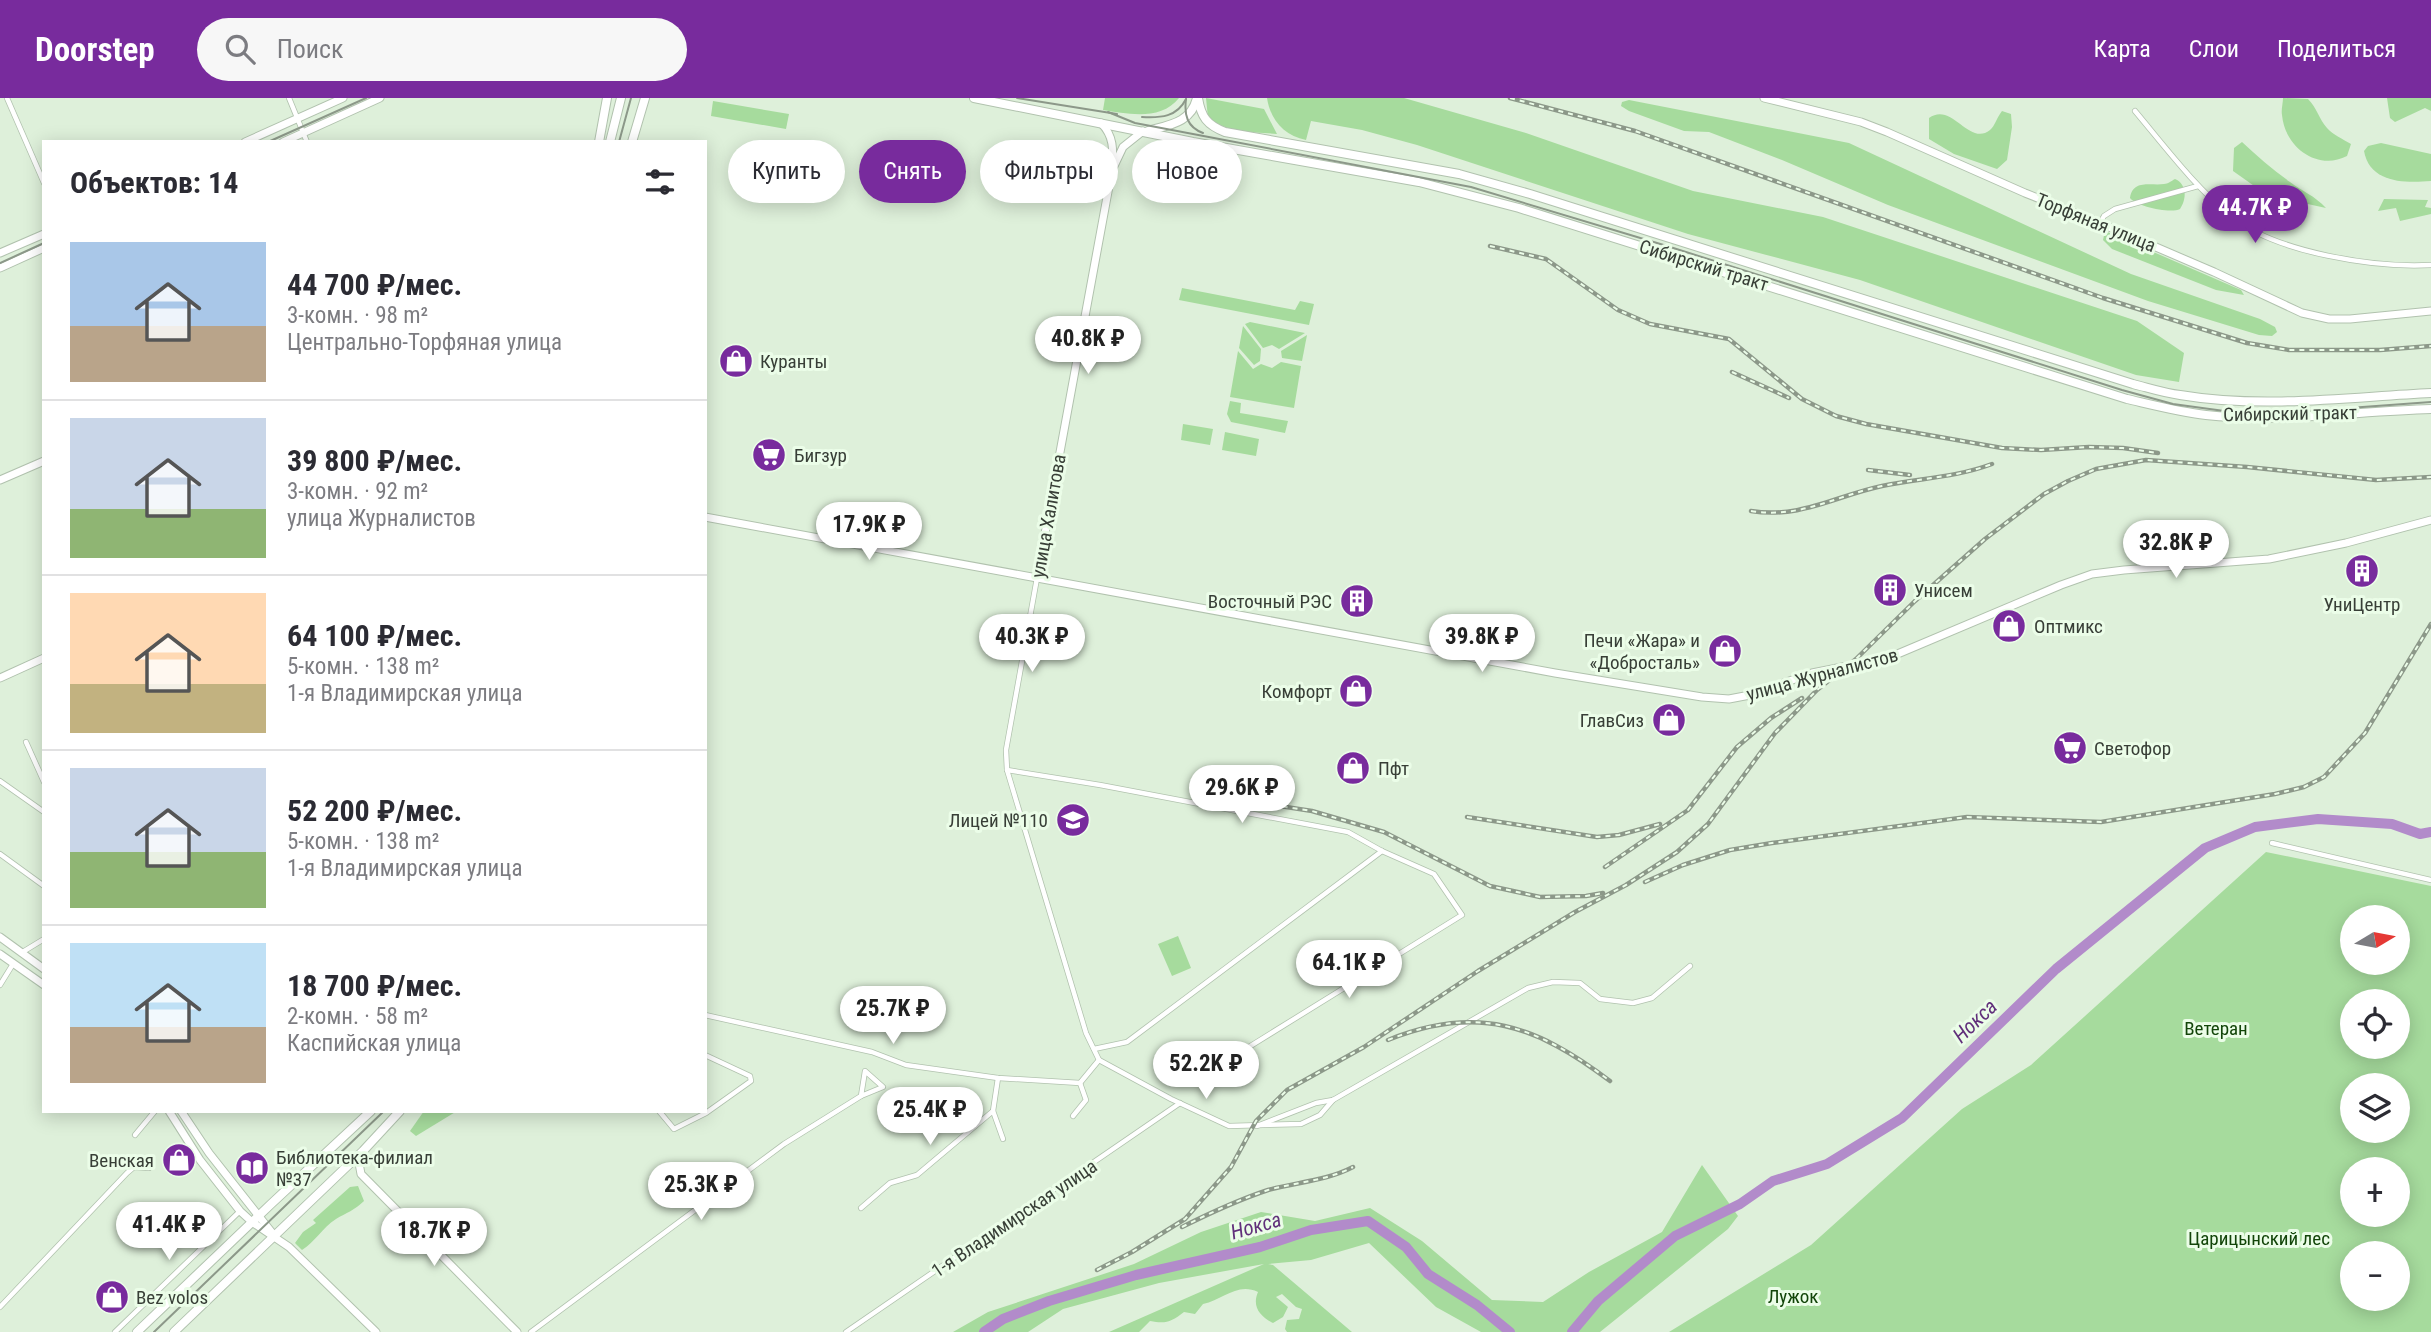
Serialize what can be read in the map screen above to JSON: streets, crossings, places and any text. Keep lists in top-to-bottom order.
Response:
{
  "streets": {
    "main road": ["Сибирский тракт"],
    "street": [
      "Торфяная улица",
      "улица Халитова",
      "улица Журналистов",
      "1-я Владимирская улица"
    ]
  },
  "crossings": [
    ["улица Халитова", "улица Журналистов"]
  ],
  "water": ["Нокса"],
  "parks": ["Ветеран", "Царицынский лес", "Лужок"],
  "places": {
    "shop": [
      "Куранты",
      "Оптмикс",
      "Печи «Жара» и «Добросталь»",
      "Комфорт",
      "ГлавСиз",
      "Пфт",
      "Венская",
      "Bez volos"
    ],
    "supermarket": ["Бигзур", "Светофор"],
    "building": ["УниЦентр", "Унисем", "Восточный РЭС"],
    "school or university": ["Лицей №110"],
    "library": ["Библиотека-филиал №37"]
  },
  "north": "right",
  "page": {
    "header": "Doorstep",
    "search": "Поиск",
    "nav": ["Карта", "Слои", "Поделиться"],
    "chip": [
      "Купить",
      "Снять",
      "Фильтры",
      "Новое"
    ],
    "heading": "Объектов: 14",
    "price": [
      "44.7K ₽",
      "40.8K ₽",
      "17.9K ₽",
      "32.8K ₽",
      "40.3K ₽",
      "39.8K ₽",
      "29.6K ₽",
      "64.1K ₽",
      "25.7K ₽",
      "52.2K ₽",
      "25.4K ₽",
      "25.3K ₽",
      "41.4K ₽",
      "18.7K ₽"
    ],
    "list": [
      {
        "name": "44 700 ₽/мес.",
        "note": "3-комн. · 98 m² · Центрально-Торфяная улица"
      },
      {
        "name": "39 800 ₽/мес.",
        "note": "3-комн. · 92 m² · улица Журналистов"
      },
      {
        "name": "64 100 ₽/мес.",
        "note": "5-комн. · 138 m² · 1-я Владимирская улица"
      },
      {
        "name": "52 200 ₽/мес.",
        "note": "5-комн. · 138 m² · 1-я Владимирская улица"
      },
      {
        "name": "18 700 ₽/мес.",
        "note": "2-комн. · 58 m² · Каспийская улица"
      }
    ],
    "map_buttons": ["+", "−"]
  }
}
